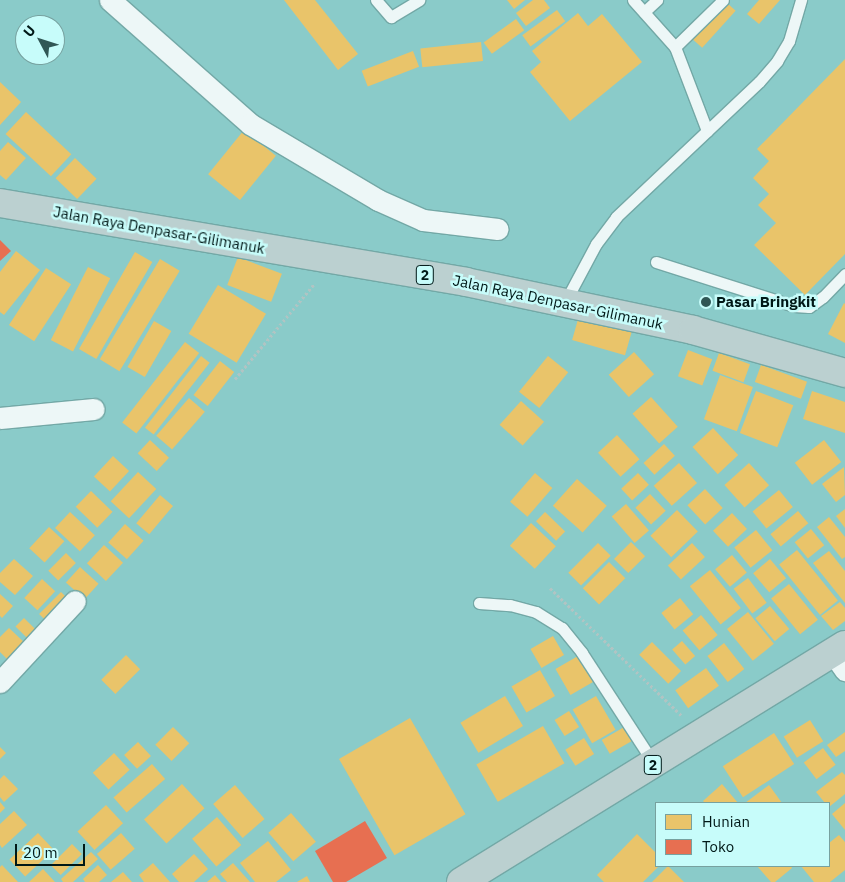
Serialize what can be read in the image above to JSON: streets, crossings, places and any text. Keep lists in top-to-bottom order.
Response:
{
  "streets": {
    "highway": ["Jalan Raya Denpasar-Gilimanuk", "2"]
  },
  "places": ["Pasar Bringkit"],
  "legend": ["Hunian", "Toko"],
  "scale_bar": "20 m",
  "north": "top left"
}
